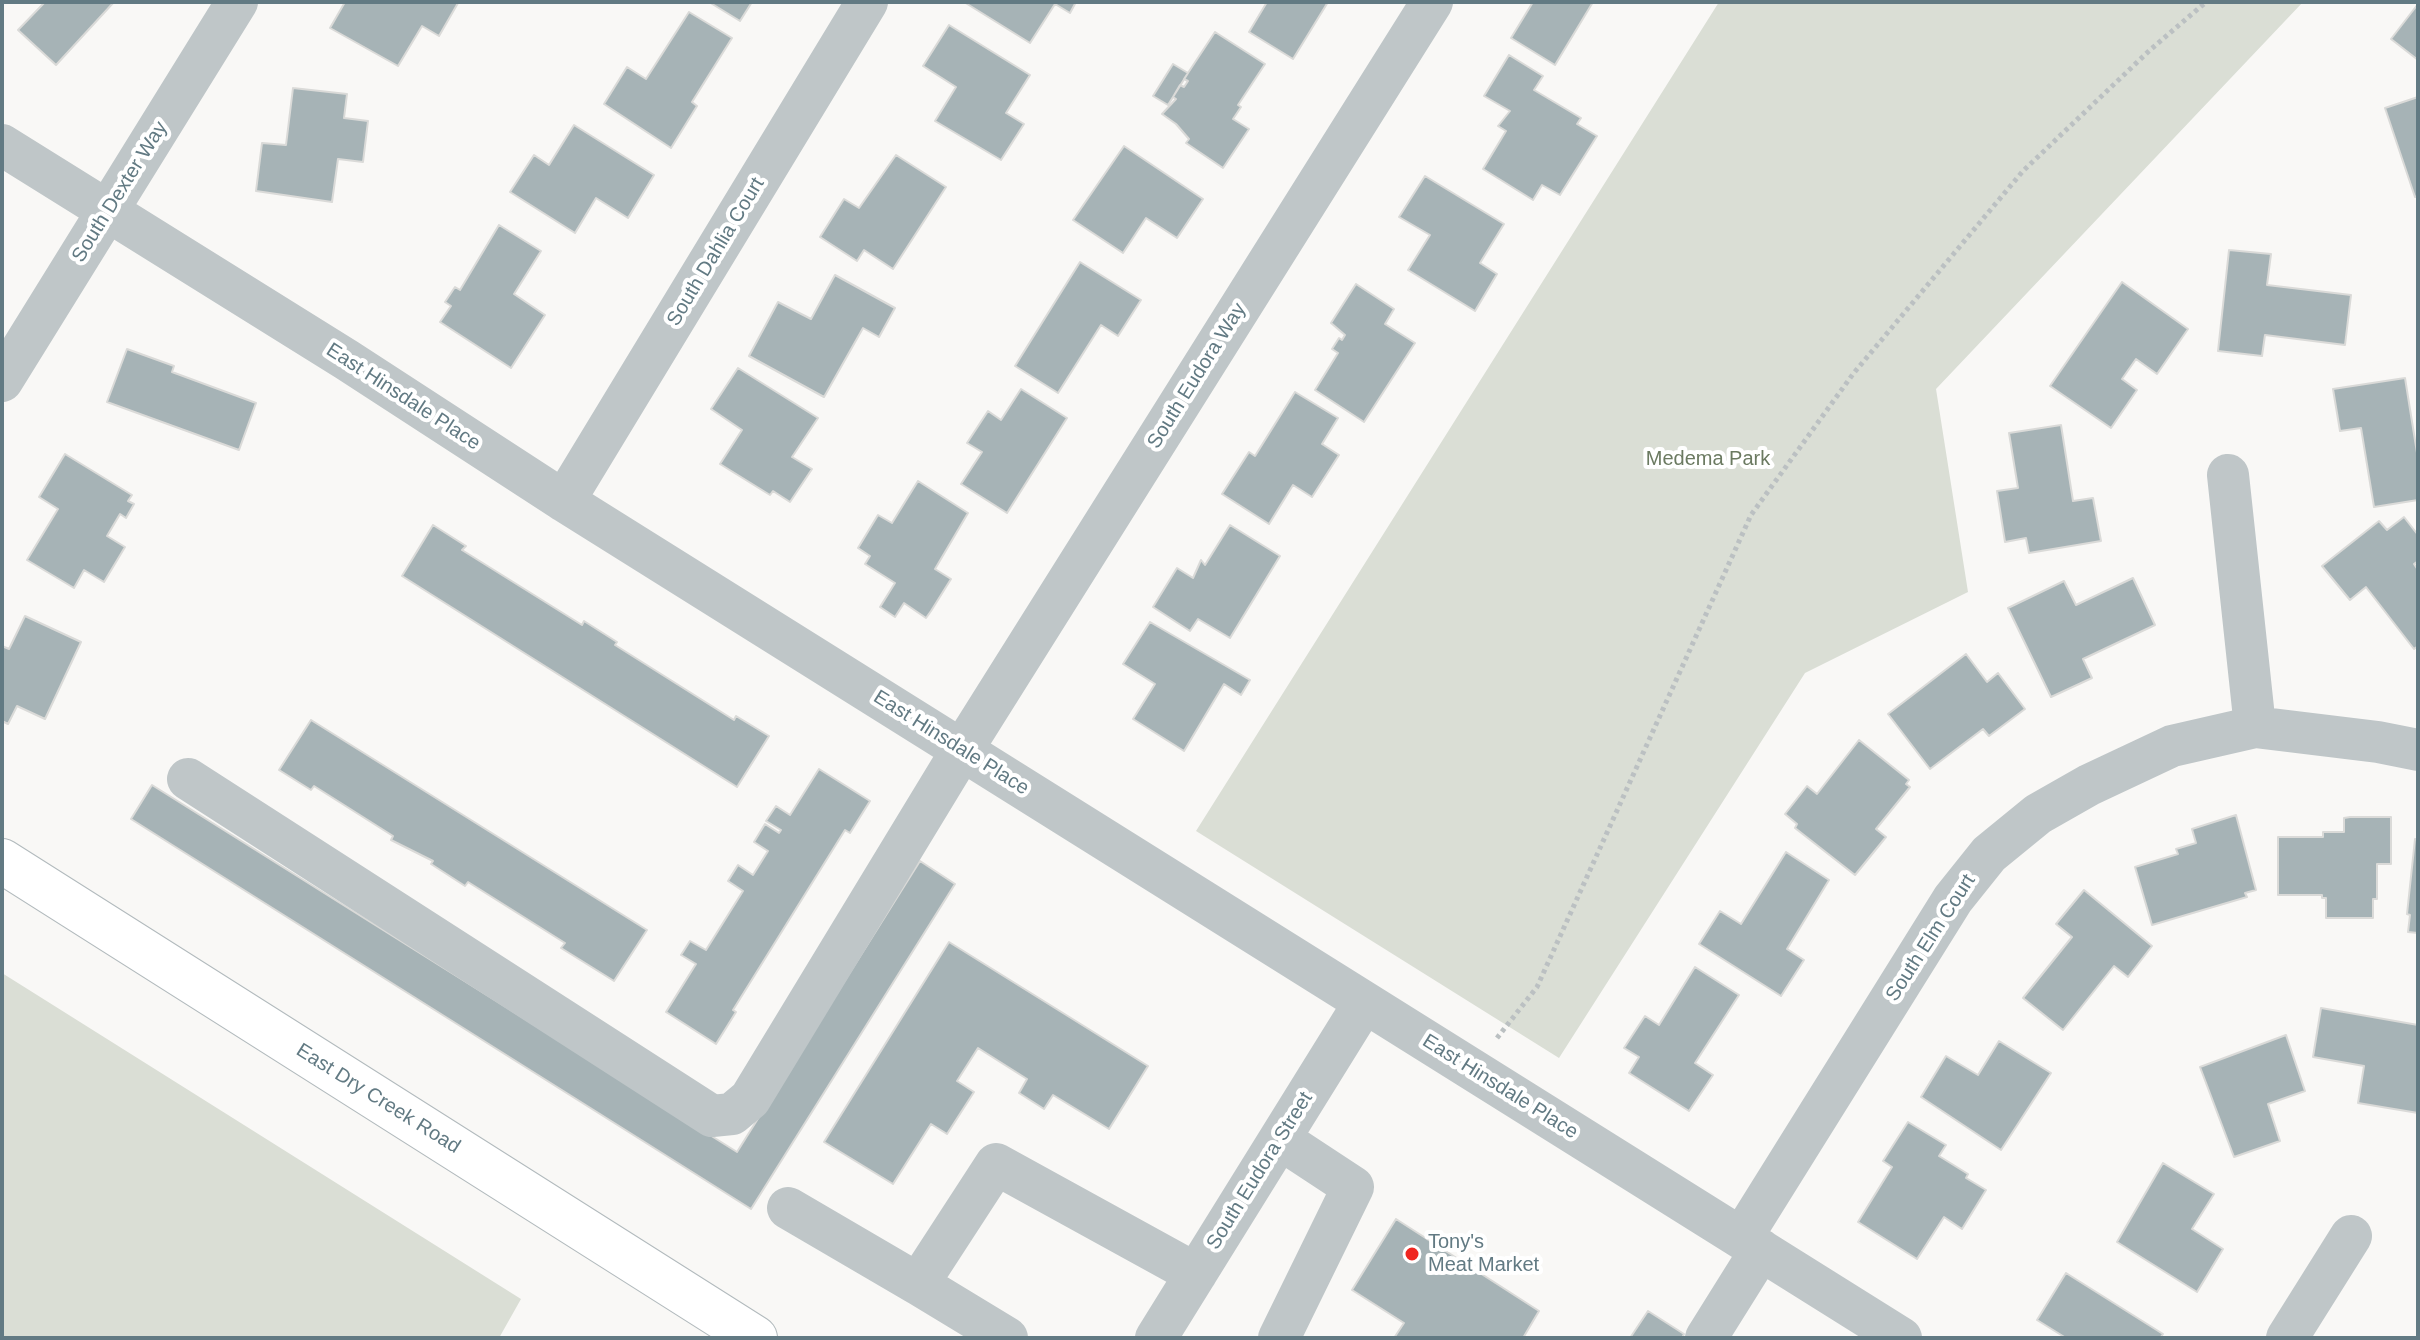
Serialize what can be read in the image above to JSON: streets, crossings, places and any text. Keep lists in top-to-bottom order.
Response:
{
  "streets": {
    "main road": ["East Dry Creek Road"],
    "street": [
      "South Dexter Way",
      "South Dahlia Court",
      "South Eudora Way",
      "East Hinsdale Place",
      "South Elm Court",
      "South Eudora Street"
    ]
  },
  "crossings": [
    ["South Dexter Way", "East Hinsdale Place"],
    ["South Dahlia Court", "East Hinsdale Place"],
    ["South Eudora Way", "East Hinsdale Place"],
    ["East Hinsdale Place", "South Elm Court"],
    ["East Hinsdale Place", "South Eudora Street"]
  ],
  "parks": ["Medema Park"],
  "places": ["Tony's Meat Market"]
}
